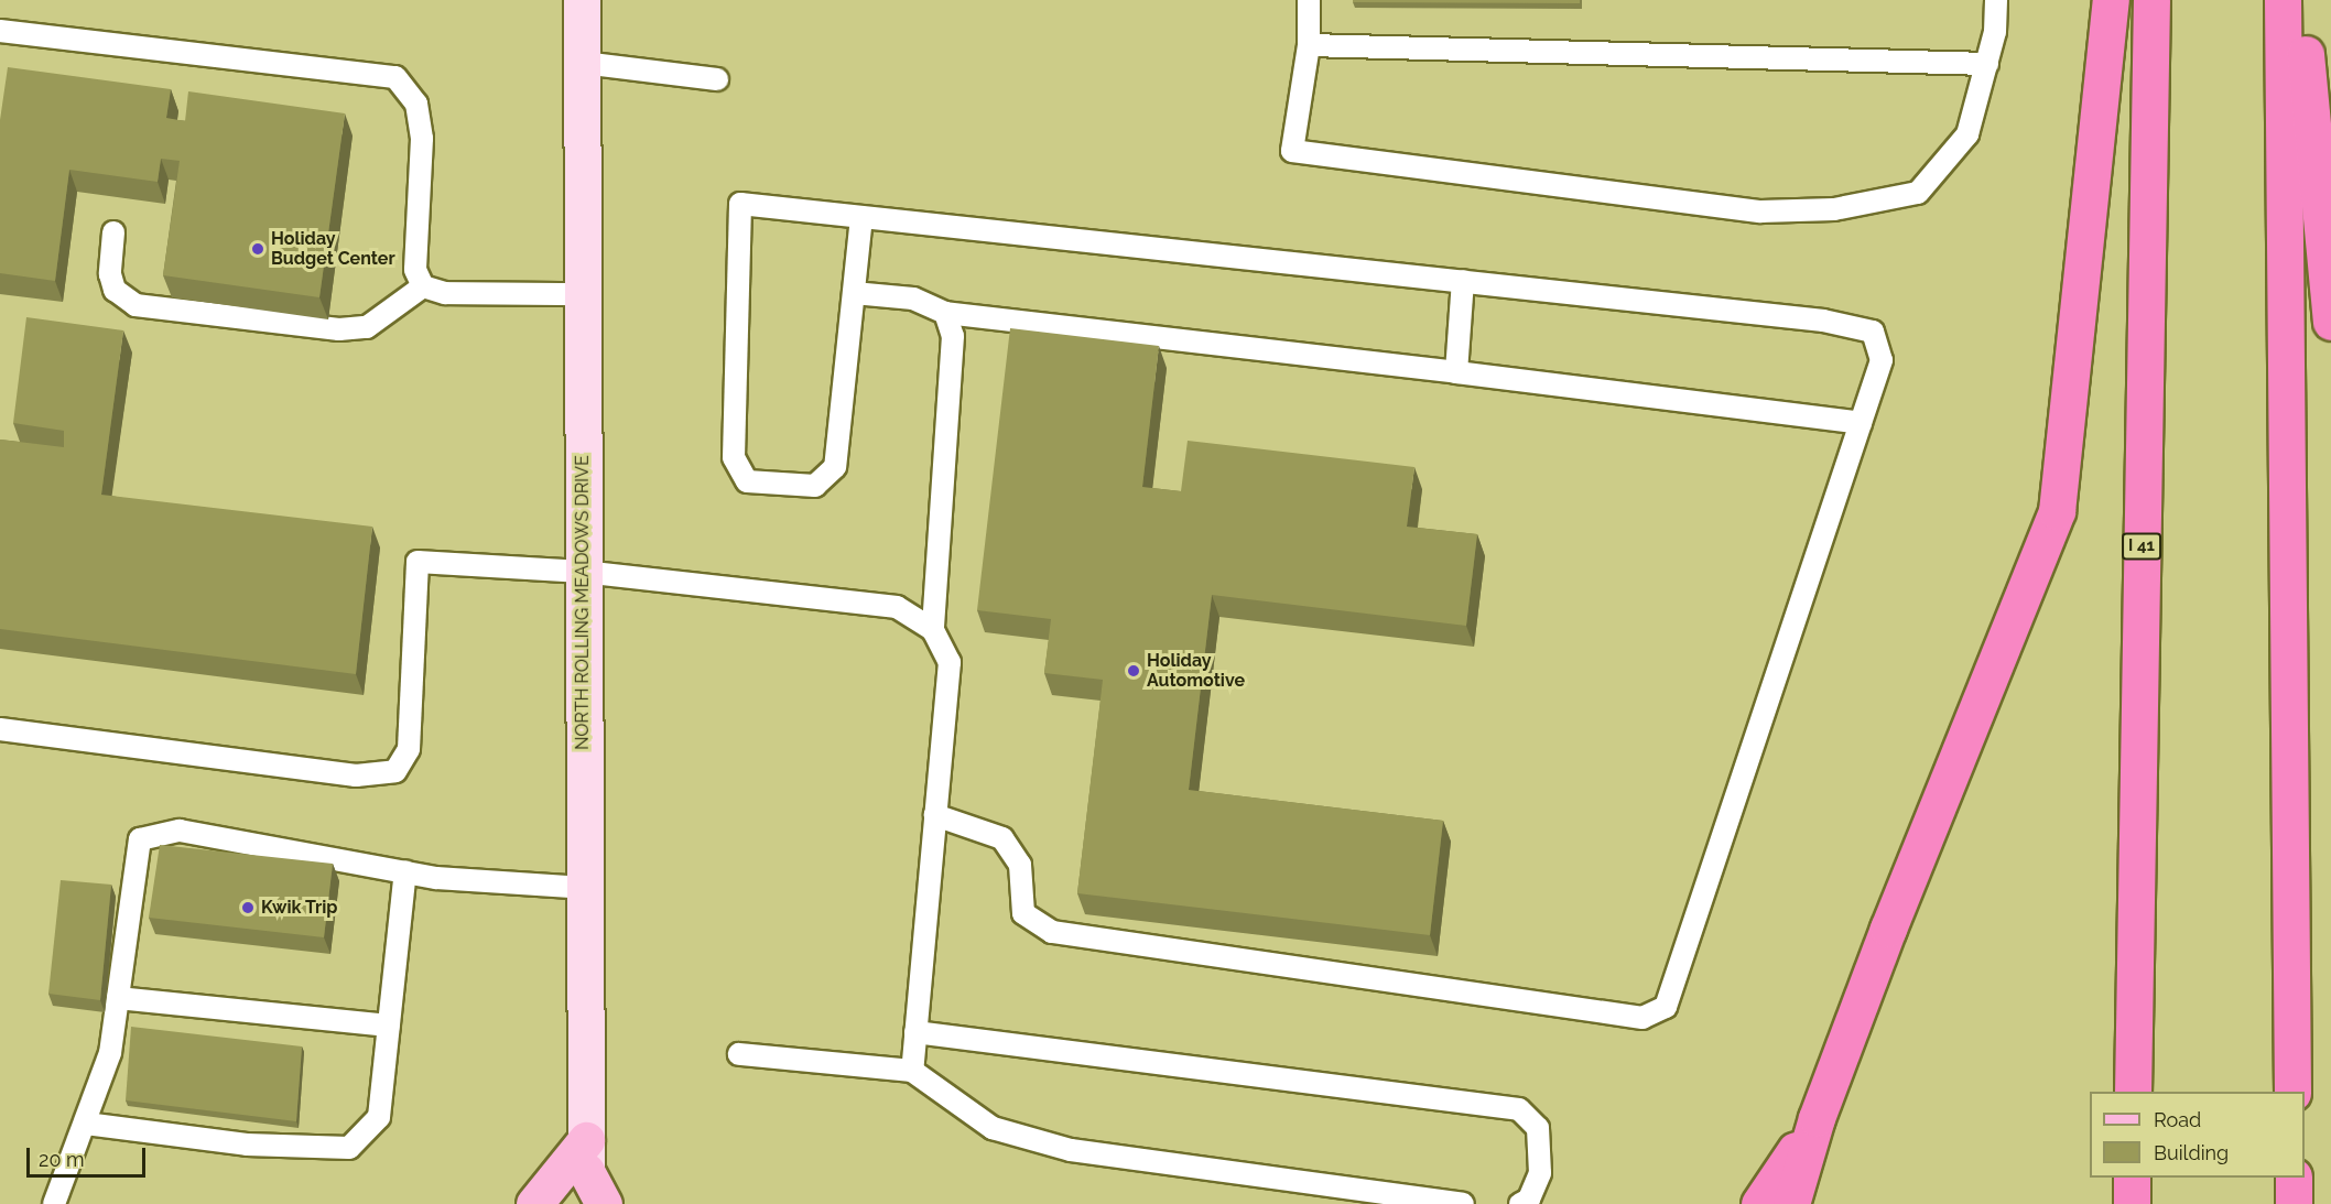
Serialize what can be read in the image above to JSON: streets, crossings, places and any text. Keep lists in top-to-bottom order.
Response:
{
  "streets": {
    "highway": ["I 41"],
    "main road": ["NORTH ROLLING MEADOWS DRIVE"]
  },
  "places": ["Holiday Budget Center", "Holiday Automotive", "Kwik Trip"],
  "legend": ["Road", "Building"],
  "scale_bar": "20 m"
}
